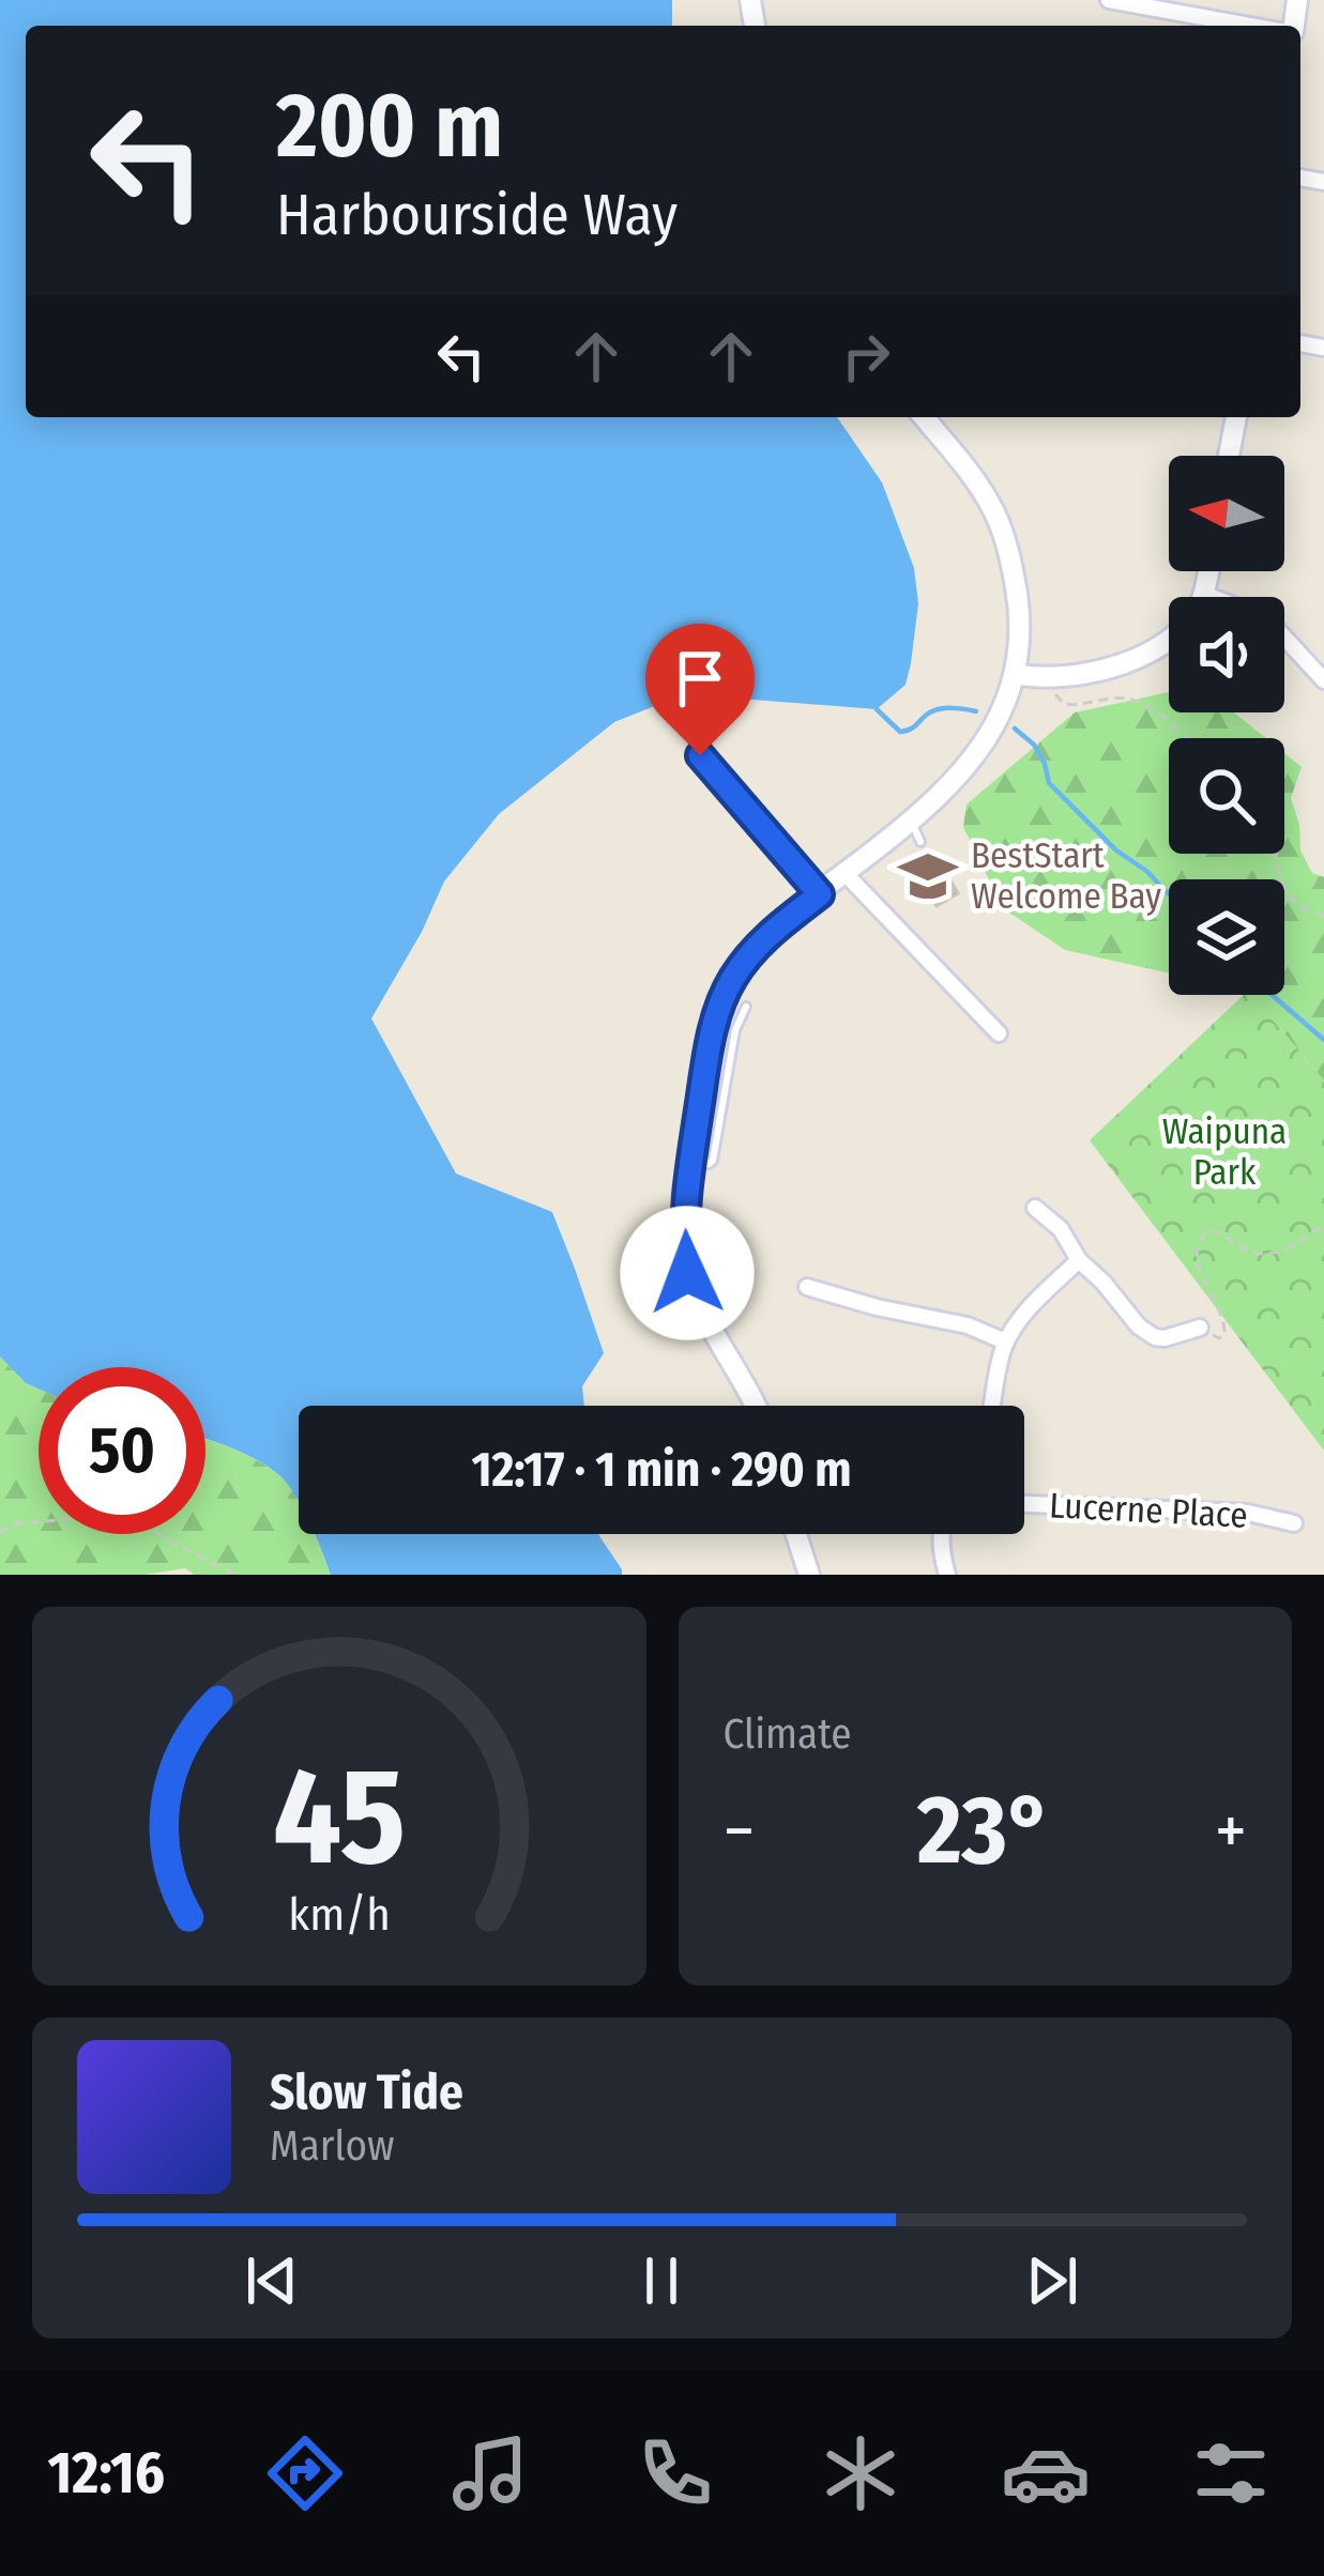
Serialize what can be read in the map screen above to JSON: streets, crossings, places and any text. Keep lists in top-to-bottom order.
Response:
{
  "streets": {
    "street": ["Lucerne Place"]
  },
  "parks": ["Waipuna Park"],
  "places": {
    "school or university": ["BestStart Welcome Bay"]
  },
  "north": "left",
  "page": {
    "turn": ["200 m", "Harbourside Way"],
    "limit": "50",
    "trip": "12:17 · 1 min · 290 m",
    "tile": "Climate",
    "heat": ["−", "23°", "+"],
    "song": ["Slow Tide", "Marlow"],
    "tabs": "12:16",
    "gauge": ["45", "km/h"]
  }
}
